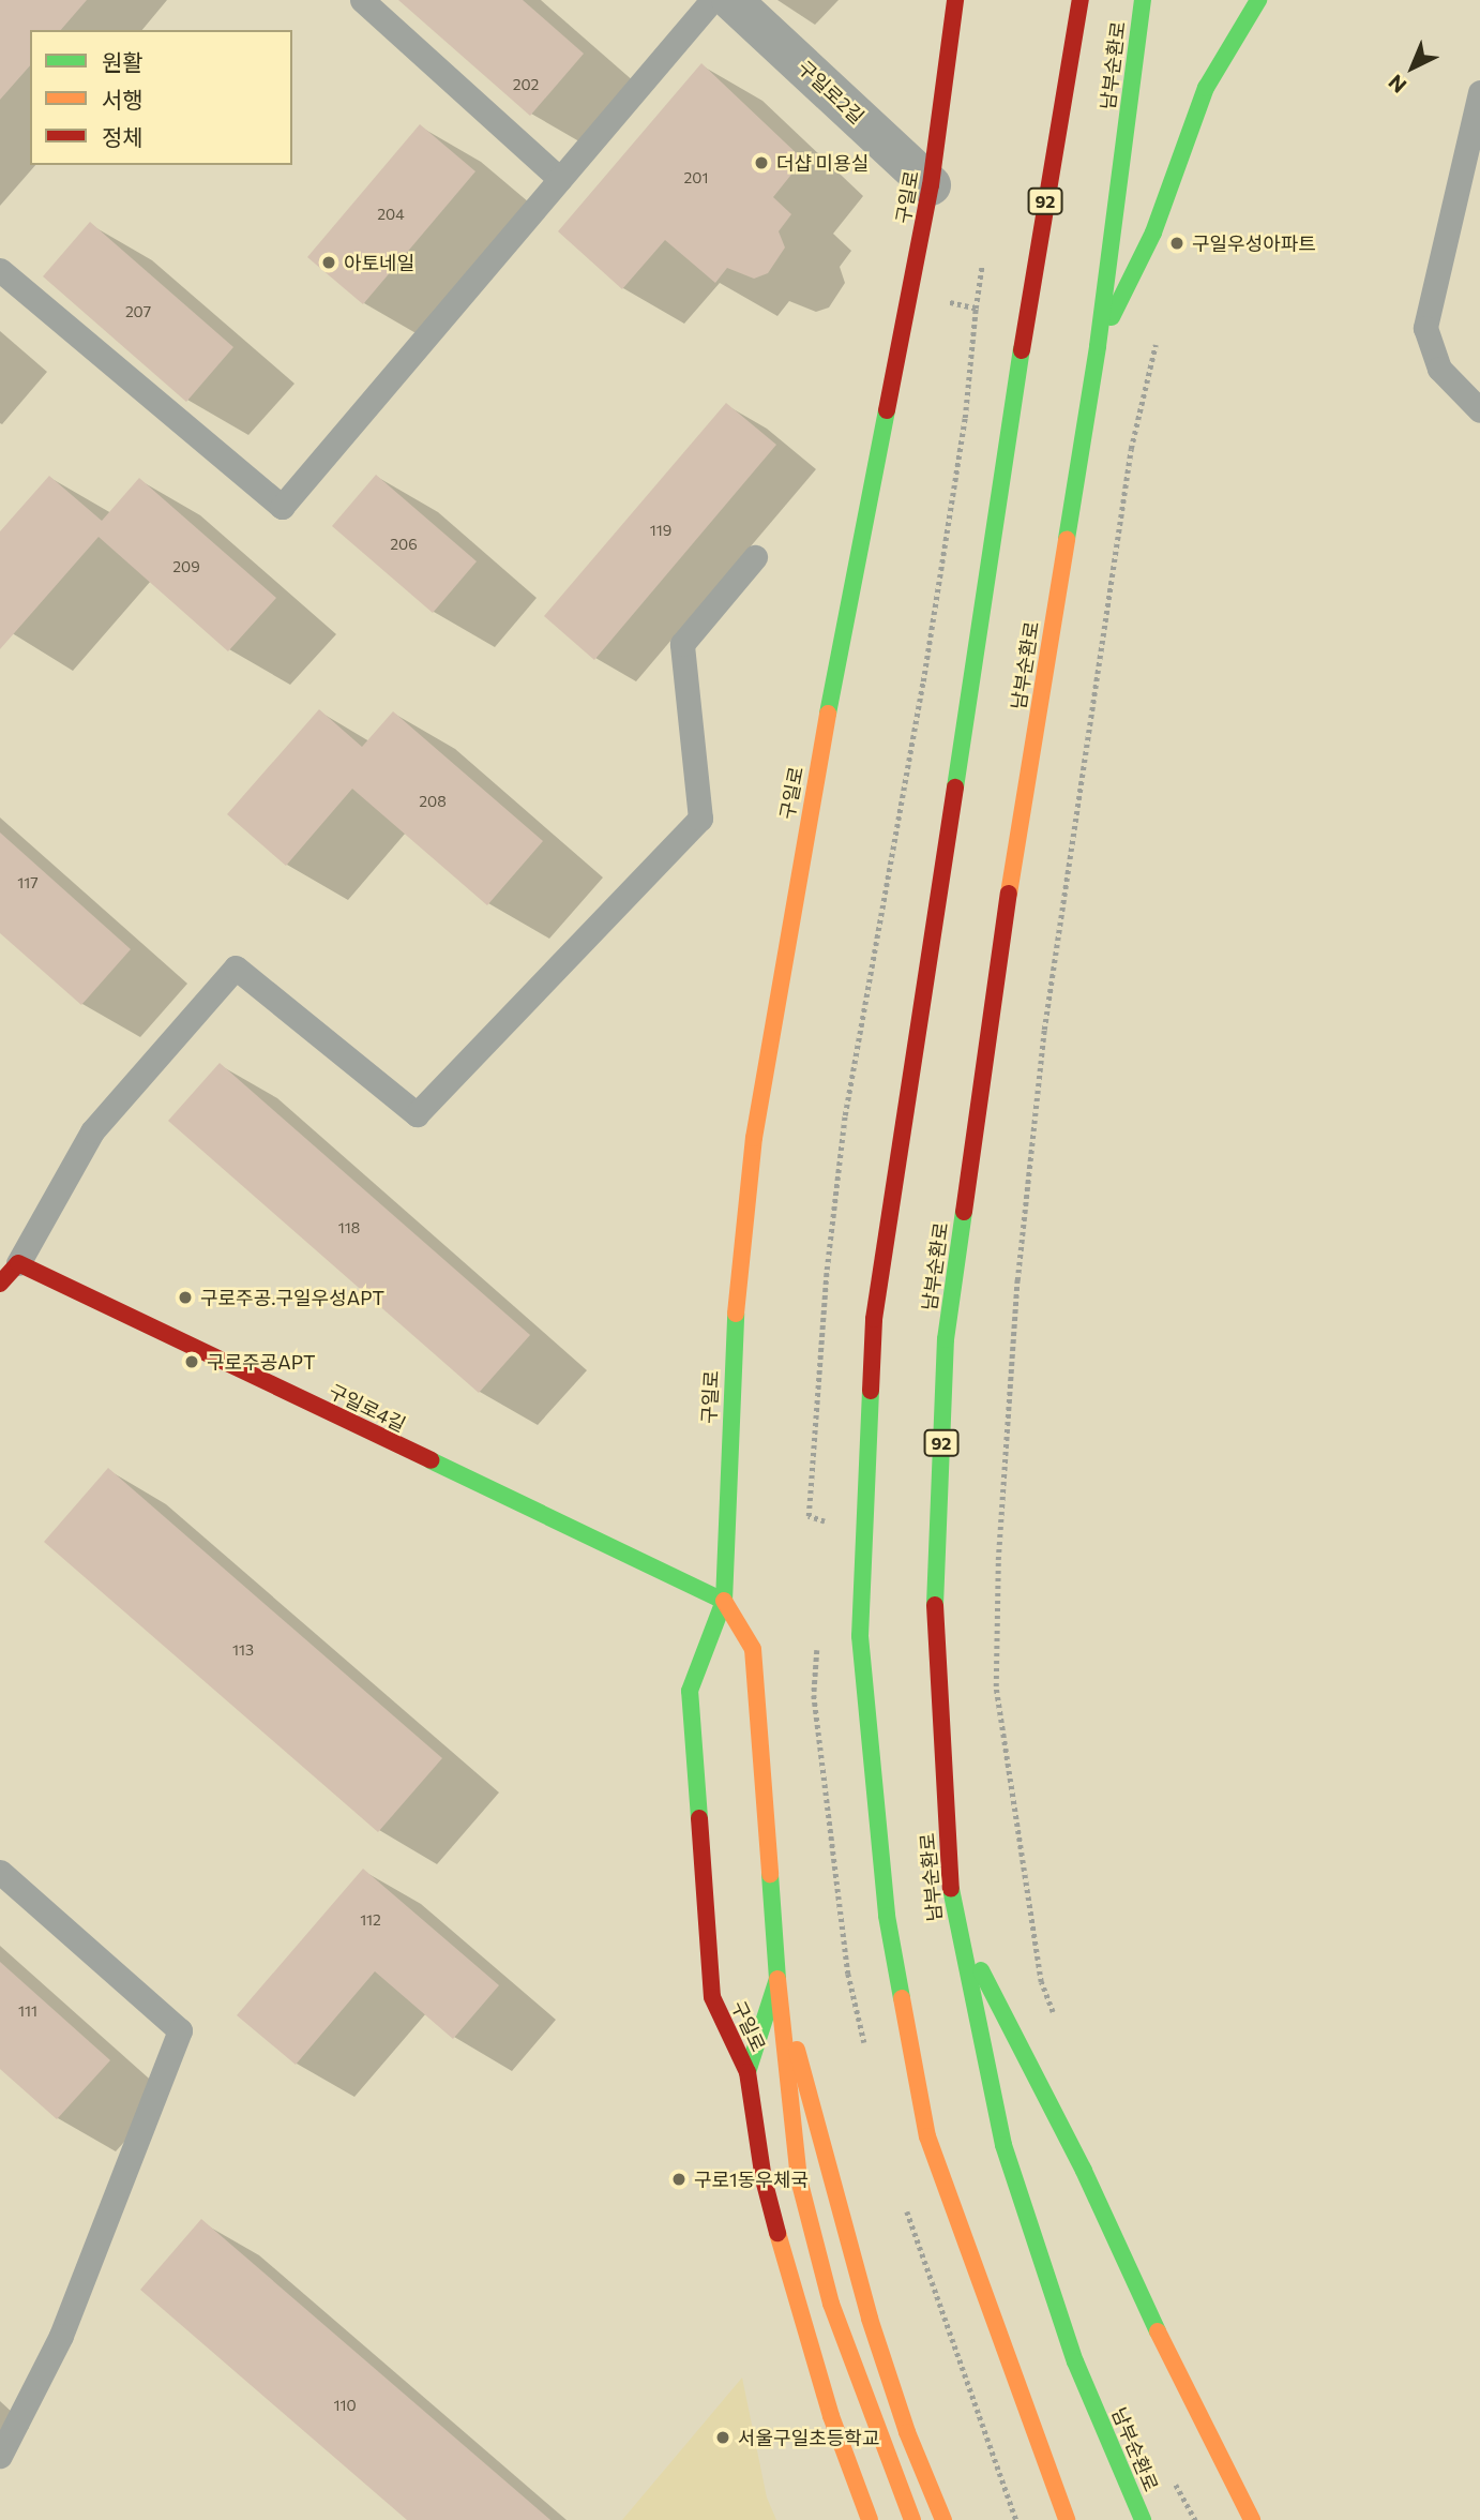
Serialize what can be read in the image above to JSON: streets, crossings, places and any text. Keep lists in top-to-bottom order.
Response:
{
  "streets": {
    "main road": [
      "남부순환로",
      "구일로",
      "92",
      "구일로4길"
    ],
    "street": ["구일로2길"]
  },
  "crossings": [
    ["구일로2길", "구일로"],
    ["구일로", "구일로4길"]
  ],
  "places": [
    "더샵 미용실",
    "구일우성아파트",
    "아토네일",
    "구로주공.구일우성APT",
    "구로주공APT",
    "구로1동우체국",
    "서울구일초등학교"
  ],
  "house_numbers": [
    "202",
    "201",
    "204",
    "207",
    "119",
    "206",
    "209",
    "208",
    "117",
    "118",
    "113",
    "112",
    "111",
    "110"
  ],
  "legend": ["원활", "서행", "정체"],
  "north": "bottom left"
}
